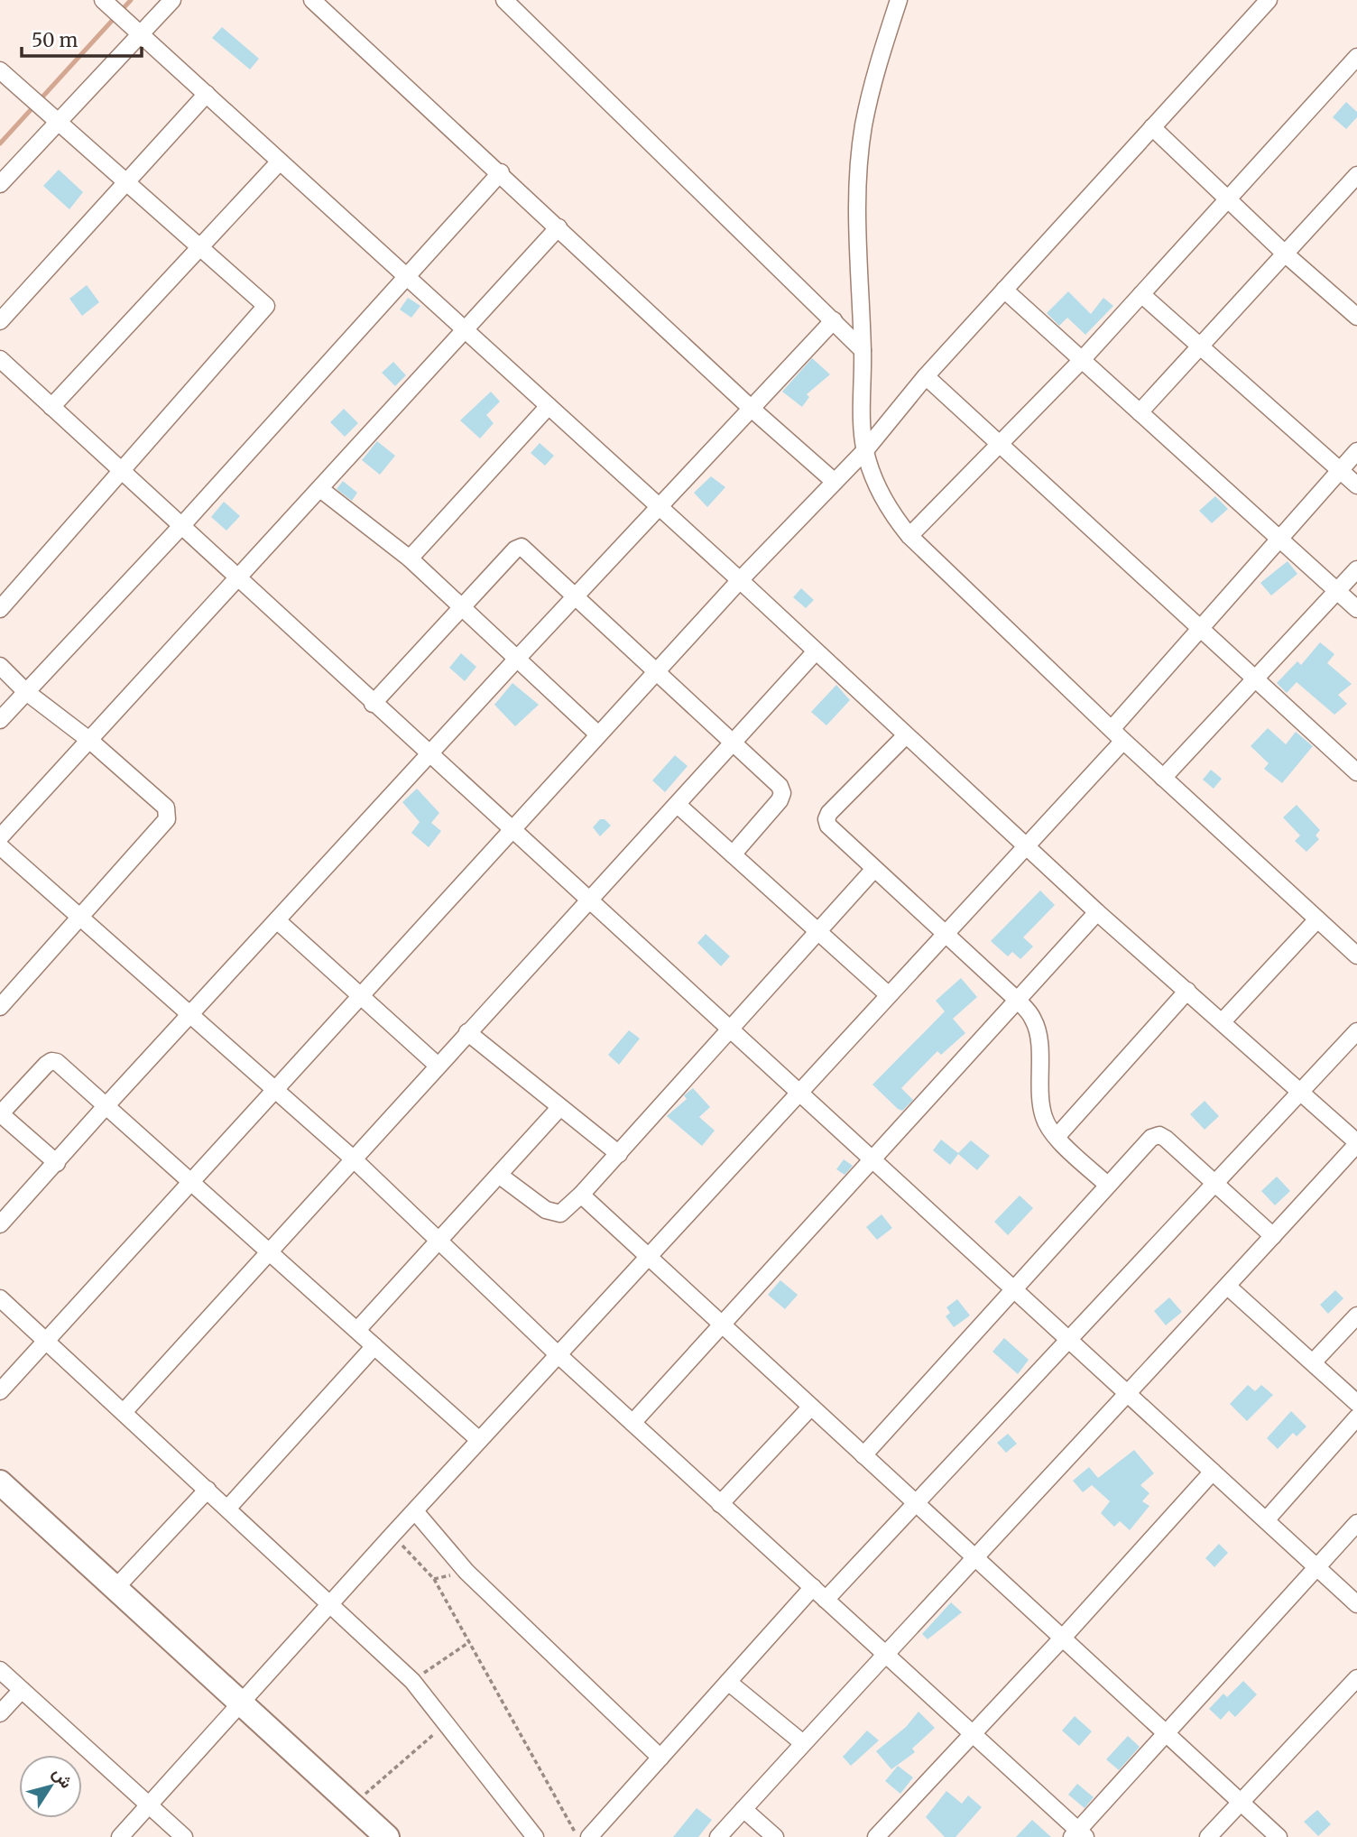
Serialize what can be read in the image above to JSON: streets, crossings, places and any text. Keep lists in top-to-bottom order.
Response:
{
  "scale_bar": "50 m",
  "north": "top right"
}
